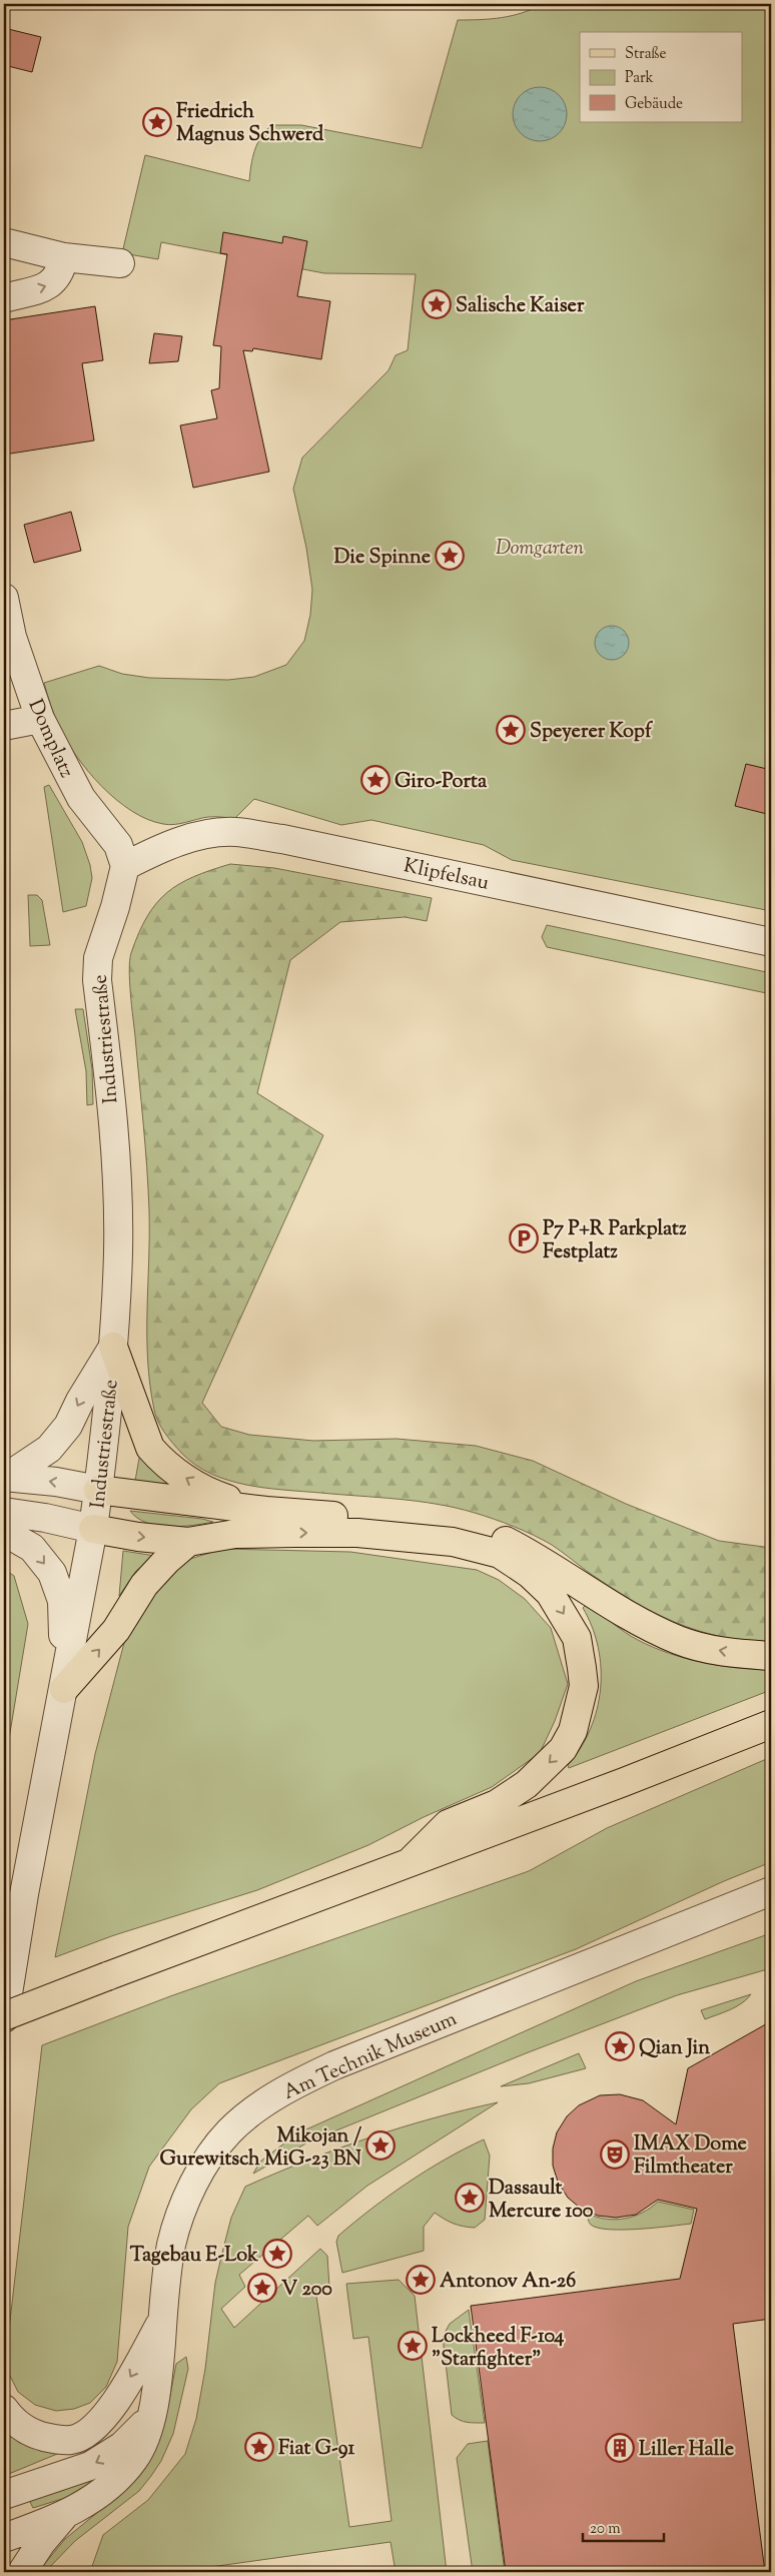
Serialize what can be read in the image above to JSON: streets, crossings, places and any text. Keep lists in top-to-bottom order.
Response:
{
  "streets": {
    "street": [
      "Domplatz",
      "Klipfelsau",
      "Industriestraße",
      "Am Technik Museum"
    ]
  },
  "crossings": [
    ["Domplatz", "Klipfelsau"],
    ["Domplatz", "Industriestraße"],
    ["Klipfelsau", "Industriestraße"]
  ],
  "parks": ["Domgarten"],
  "places": {
    "place": [
      "Friedrich Magnus Schwerd",
      "Salische Kaiser",
      "Die Spinne",
      "Speyerer Kopf",
      "Giro-Porta",
      "Qian Jin",
      "Mikojan / Gurewitsch MiG-23 BN",
      "Dassault Mercure 100",
      "Tagebau E-Lok",
      "Antonov An-26",
      "V 200",
      "Lockheed F-104 \"Starfighter\"",
      "Fiat G-91"
    ],
    "parking": ["P7 P+R Parkplatz Festplatz"],
    "theatre": ["IMAX Dome Filmtheater"],
    "building": ["Liller Halle"]
  },
  "legend": ["Straße", "Park", "Gebäude"],
  "scale_bar": "20 m"
}
